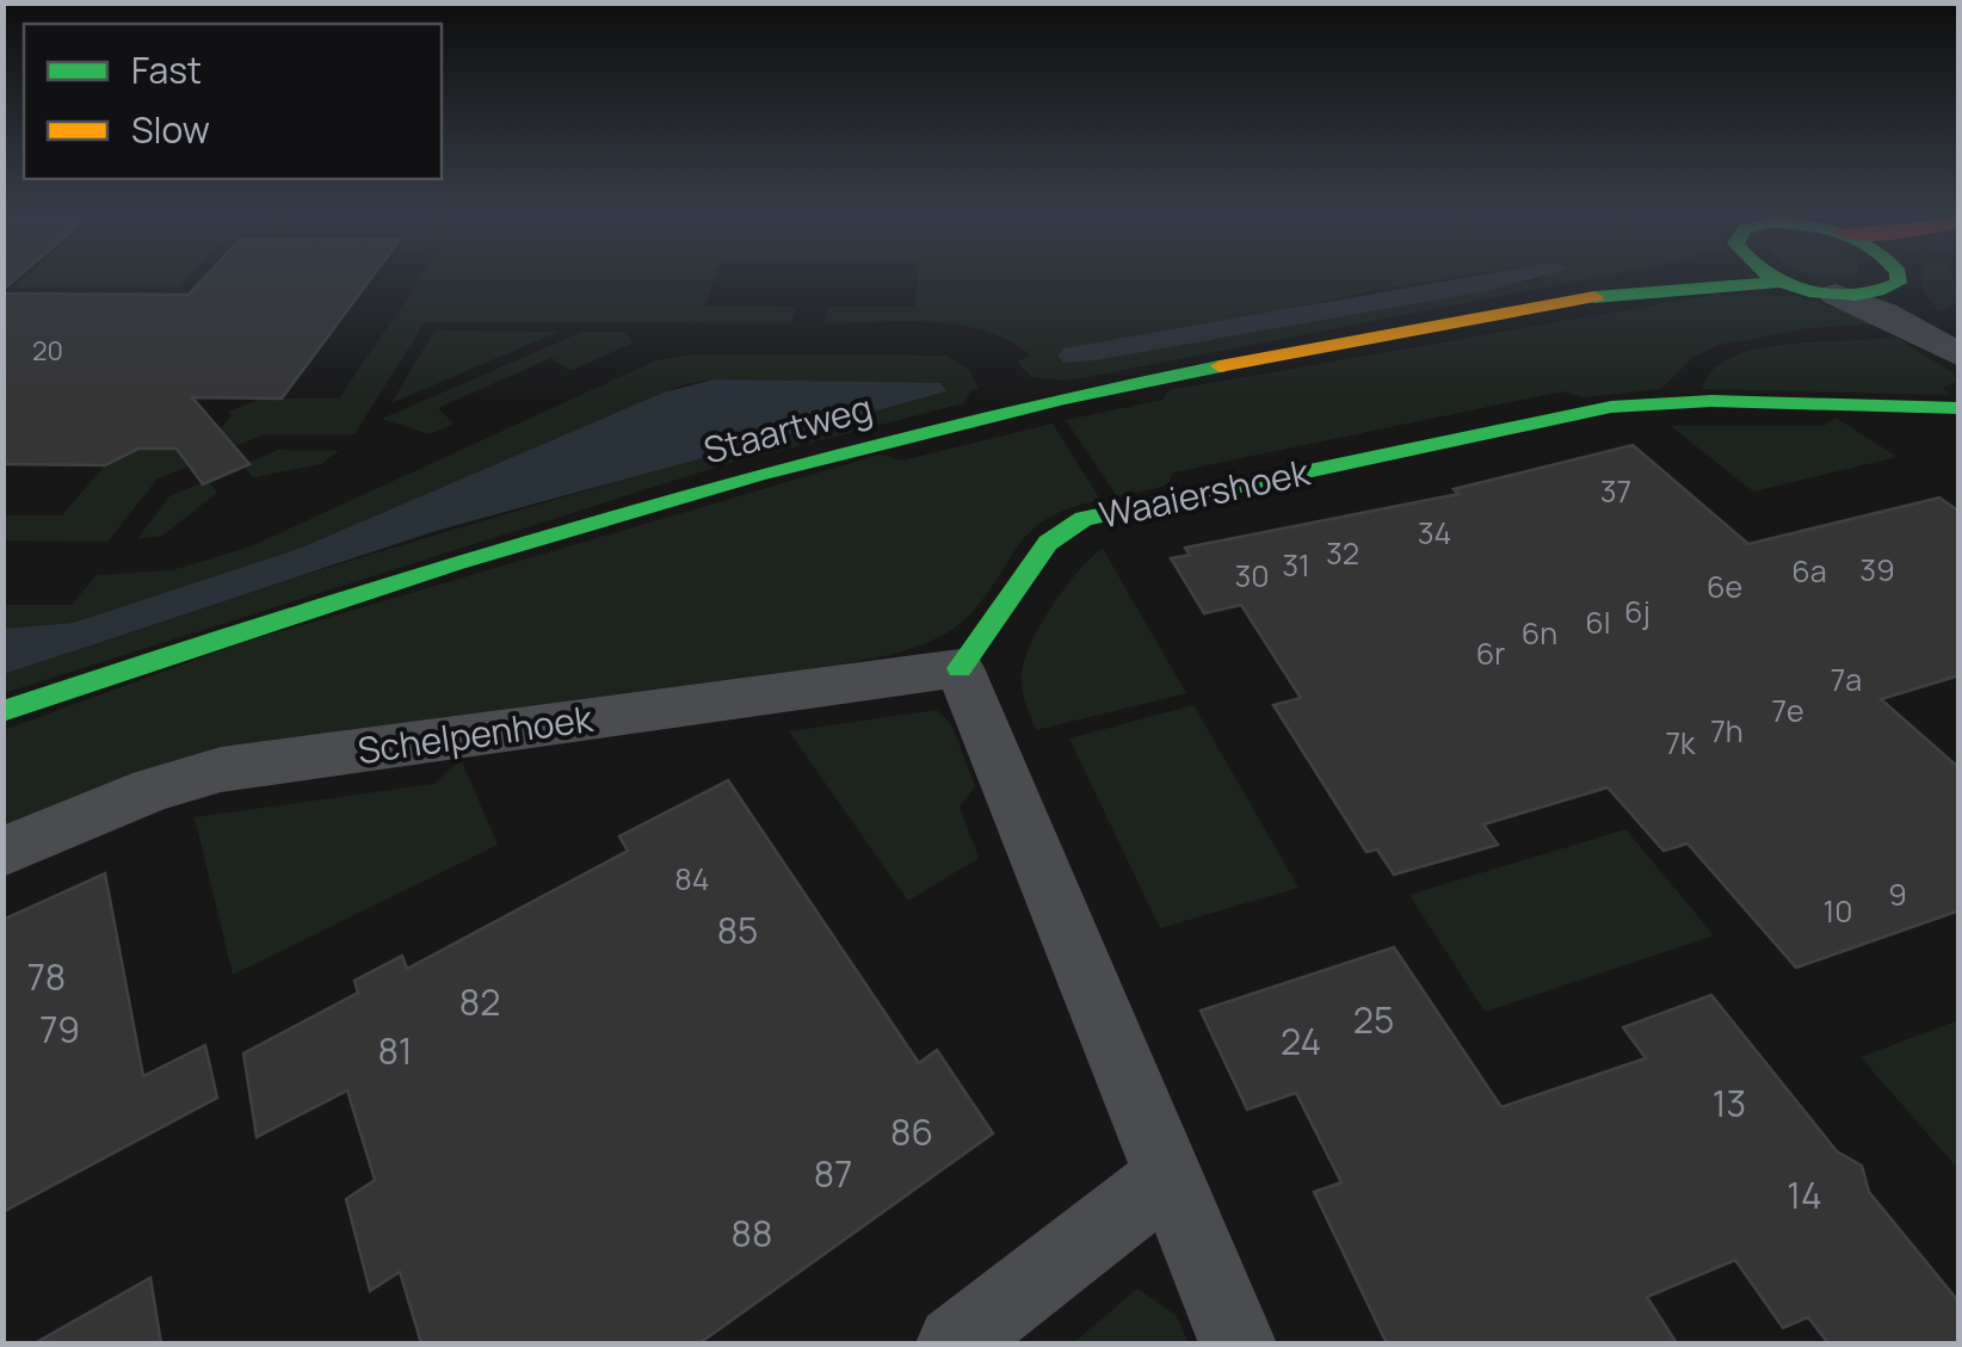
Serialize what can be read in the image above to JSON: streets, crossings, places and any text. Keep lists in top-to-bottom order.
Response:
{
  "streets": {
    "main road": ["Staartweg", "Waaiershoek"],
    "street": ["Schelpenhoek"]
  },
  "crossings": [
    ["Waaiershoek", "Schelpenhoek"]
  ],
  "house_numbers": [
    "20",
    "37",
    "34",
    "32",
    "31",
    "39",
    "6a",
    "30",
    "6e",
    "6j",
    "6l",
    "6n",
    "6r",
    "7a",
    "7e",
    "7h",
    "7k",
    "84",
    "9",
    "10",
    "85",
    "78",
    "82",
    "25",
    "79",
    "24",
    "81",
    "13",
    "86",
    "87",
    "14",
    "88"
  ],
  "legend": ["Fast", "Slow"]
}
